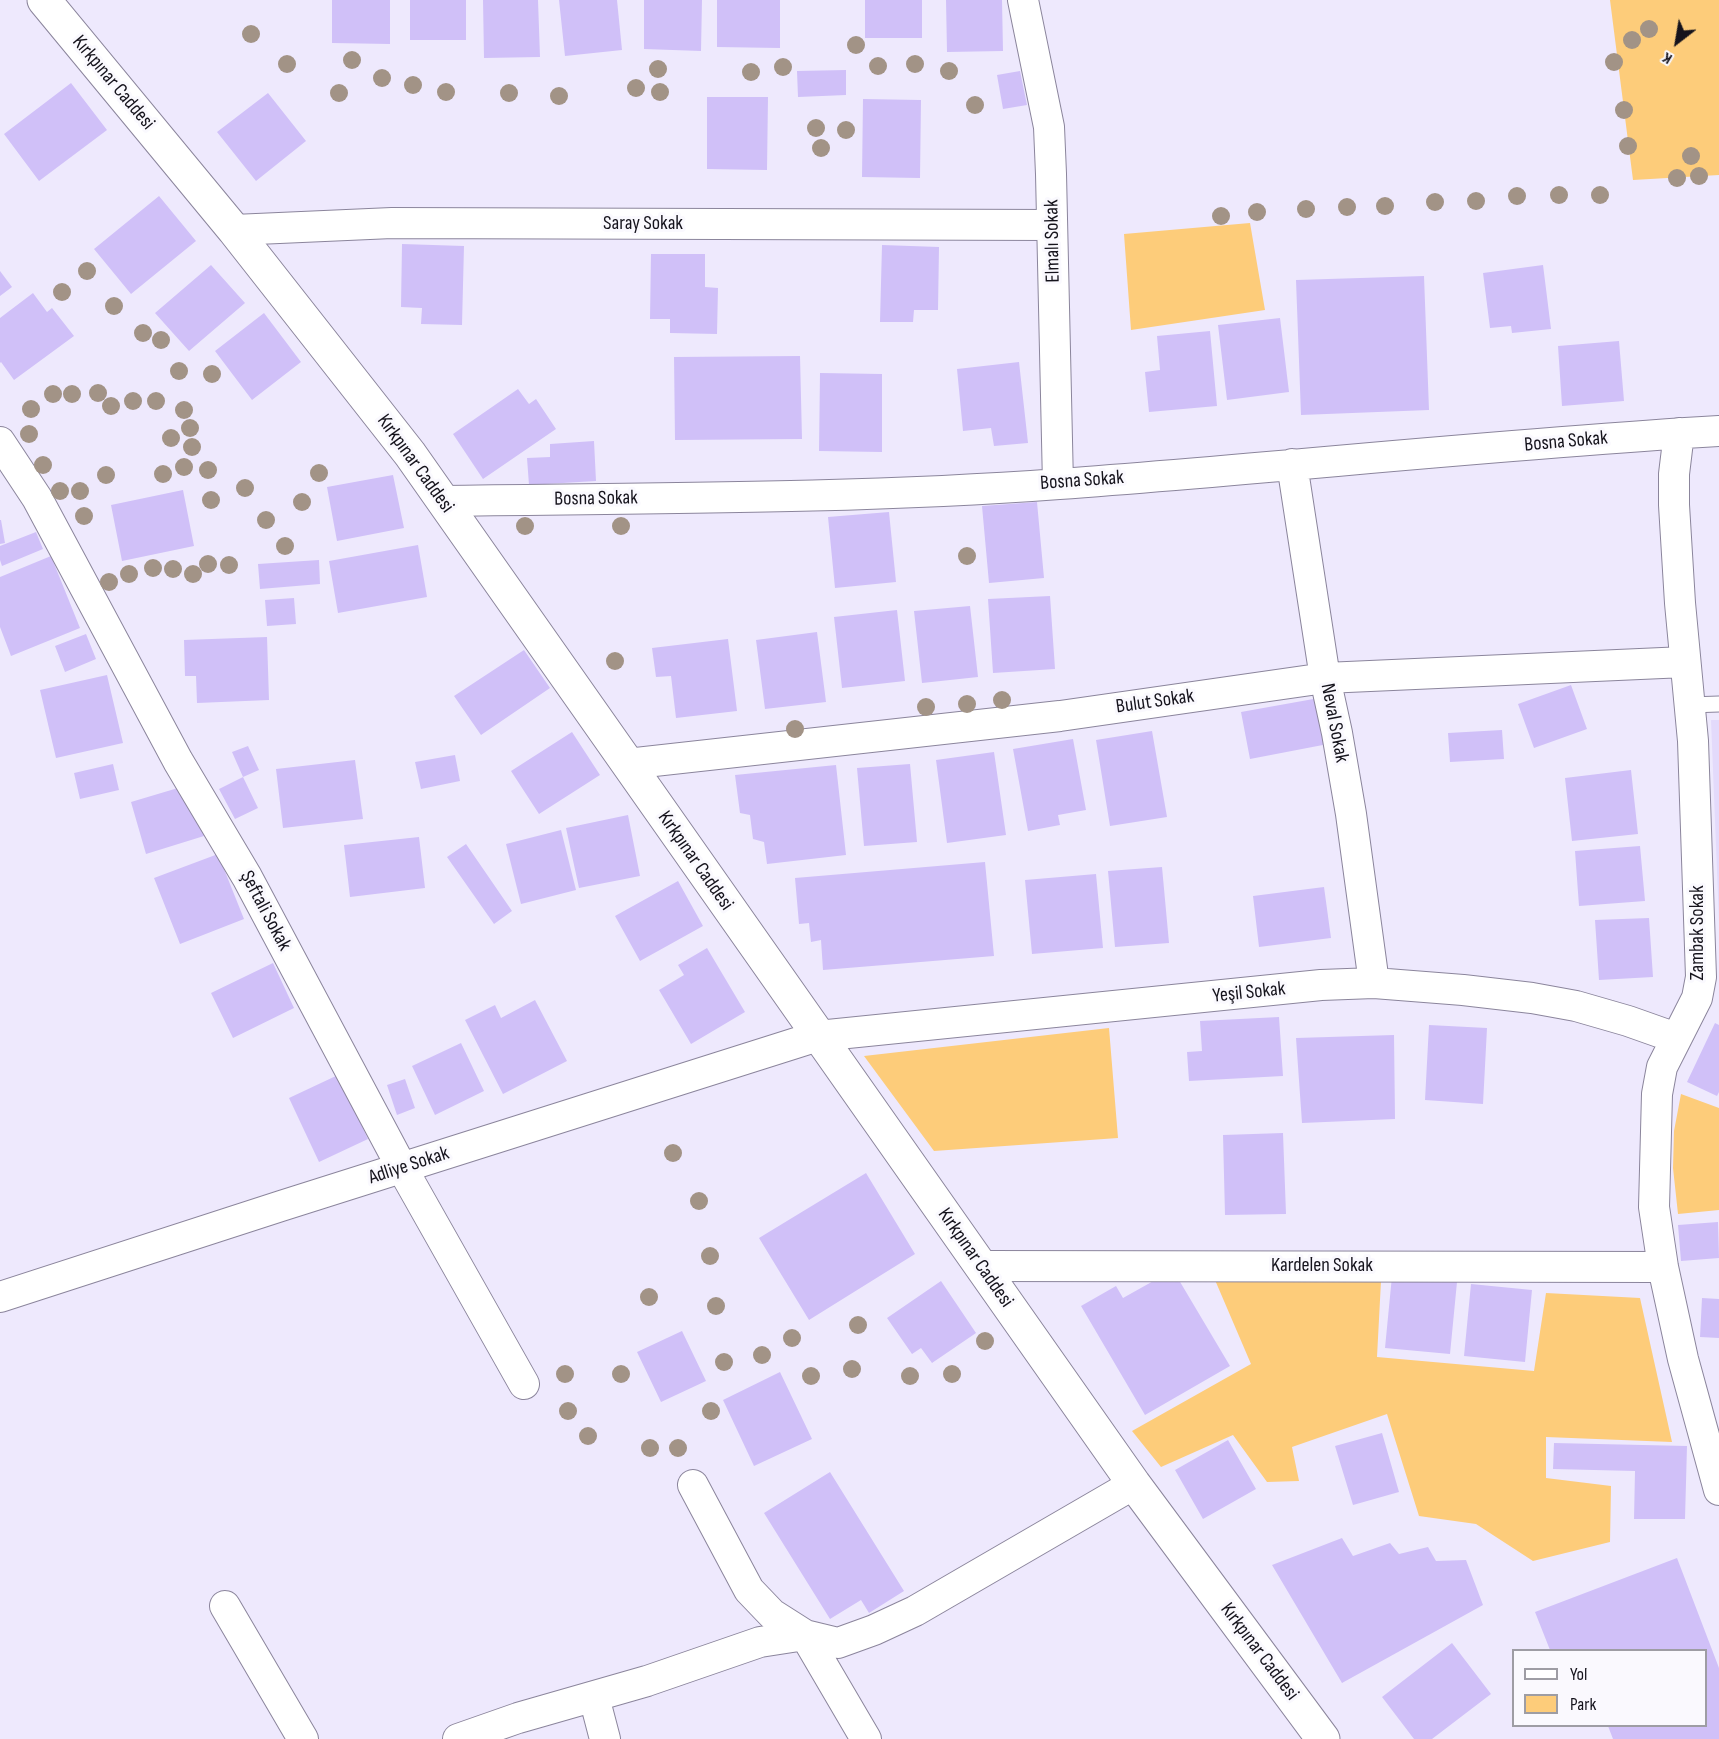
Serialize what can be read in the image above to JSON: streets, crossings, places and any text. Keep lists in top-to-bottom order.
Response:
{
  "streets": {
    "street": [
      "Kırkpınar Caddesi",
      "Saray Sokak",
      "Elmalı Sokak",
      "Bosna Sokak",
      "Bulut Sokak",
      "Neval Sokak",
      "Şeftali Sokak",
      "Zambak Sokak",
      "Yeşil Sokak",
      "Adliye Sokak",
      "Kardelen Sokak"
    ]
  },
  "crossings": [
    ["Kırkpınar Caddesi", "Saray Sokak"],
    ["Kırkpınar Caddesi", "Bosna Sokak"],
    ["Kırkpınar Caddesi", "Bulut Sokak"],
    ["Kırkpınar Caddesi", "Yeşil Sokak"],
    ["Kırkpınar Caddesi", "Adliye Sokak"],
    ["Kırkpınar Caddesi", "Kardelen Sokak"],
    ["Saray Sokak", "Elmalı Sokak"],
    ["Elmalı Sokak", "Bosna Sokak"],
    ["Bosna Sokak", "Neval Sokak"],
    ["Bosna Sokak", "Zambak Sokak"],
    ["Bulut Sokak", "Neval Sokak"],
    ["Bulut Sokak", "Zambak Sokak"],
    ["Neval Sokak", "Yeşil Sokak"],
    ["Şeftali Sokak", "Adliye Sokak"],
    ["Zambak Sokak", "Yeşil Sokak"],
    ["Zambak Sokak", "Kardelen Sokak"],
    ["Yeşil Sokak", "Adliye Sokak"]
  ],
  "legend": ["Yol", "Park"],
  "north": "bottom left"
}
